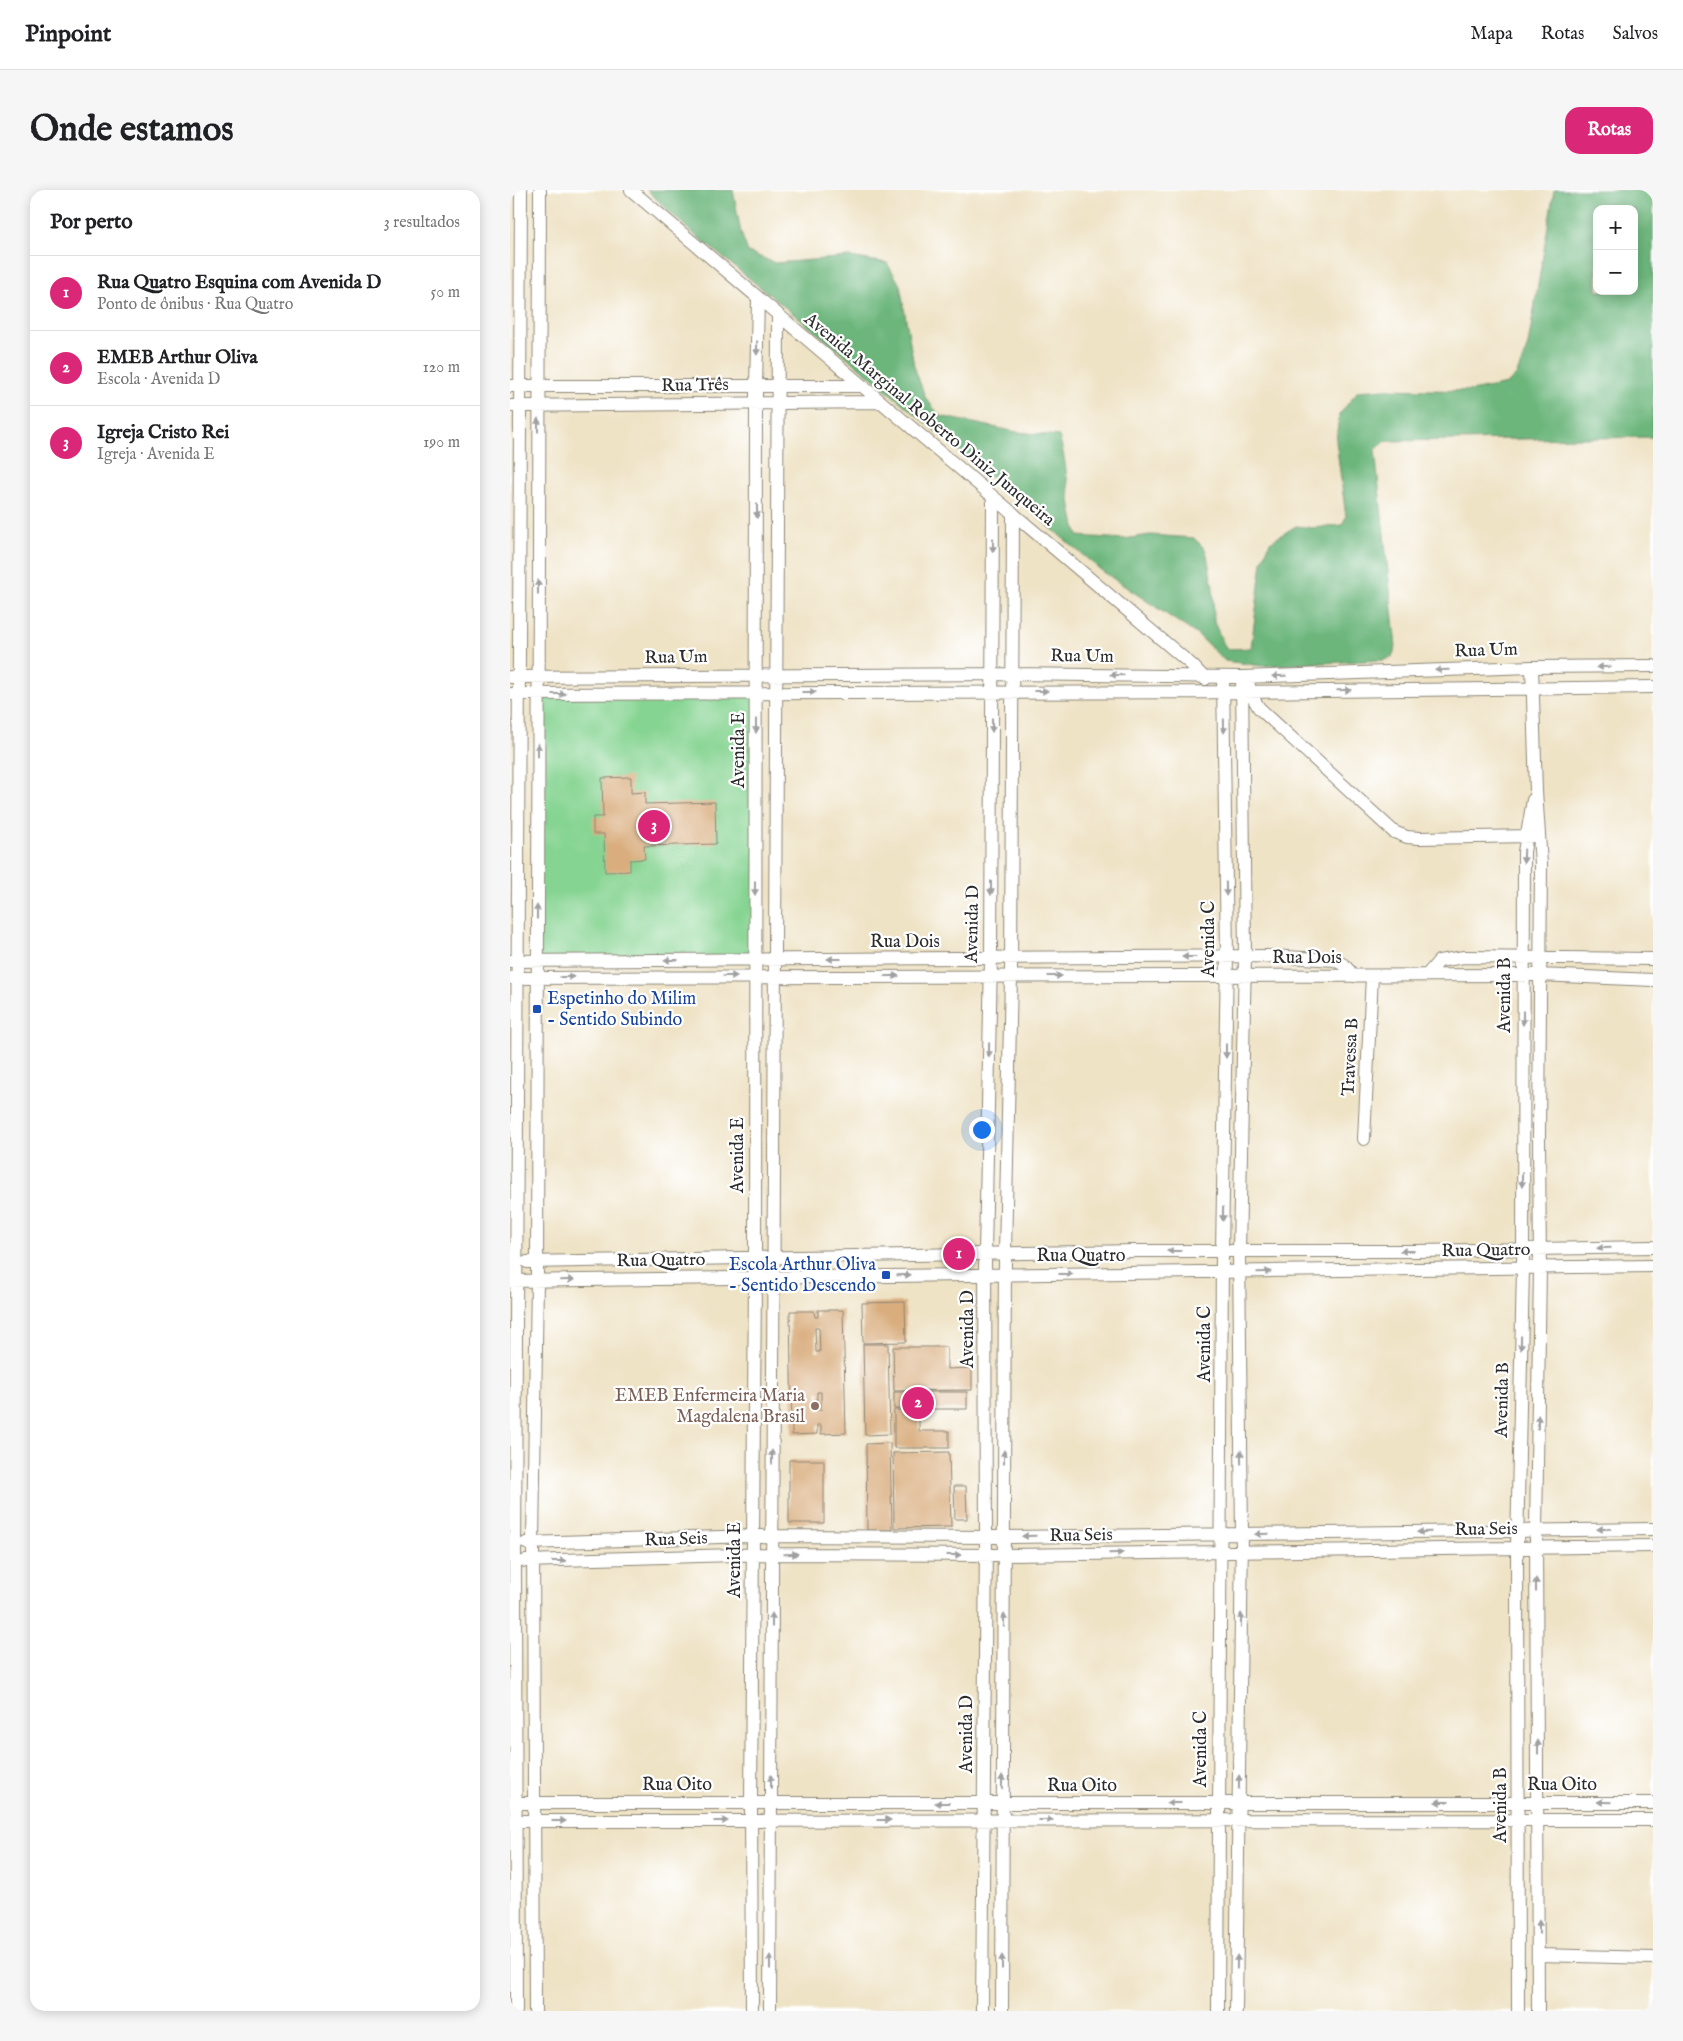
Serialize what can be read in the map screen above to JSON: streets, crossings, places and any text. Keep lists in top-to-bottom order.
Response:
{
  "streets": {
    "street": [
      "Rua Três",
      "Avenida Marginal Roberto Diniz Junqueira",
      "Rua Um",
      "Avenida E",
      "Avenida D",
      "Avenida C",
      "Rua Dois",
      "Avenida B",
      "Travessa B",
      "Rua Quatro",
      "Rua Seis",
      "Rua Oito"
    ]
  },
  "crossings": [
    ["Rua Três", "Avenida Marginal Roberto Diniz Junqueira"],
    ["Rua Três", "Avenida E"],
    ["Avenida Marginal Roberto Diniz Junqueira", "Rua Um"],
    ["Avenida Marginal Roberto Diniz Junqueira", "Avenida E"],
    ["Avenida Marginal Roberto Diniz Junqueira", "Avenida D"],
    ["Rua Um", "Avenida E"],
    ["Rua Um", "Avenida D"],
    ["Rua Um", "Avenida C"],
    ["Rua Um", "Avenida B"],
    ["Avenida E", "Rua Dois"],
    ["Avenida E", "Rua Quatro"],
    ["Avenida E", "Rua Seis"],
    ["Avenida E", "Rua Oito"],
    ["Avenida D", "Rua Dois"],
    ["Avenida D", "Rua Quatro"],
    ["Avenida D", "Rua Seis"],
    ["Avenida D", "Rua Oito"],
    ["Avenida C", "Rua Dois"],
    ["Avenida C", "Rua Quatro"],
    ["Avenida C", "Rua Seis"],
    ["Avenida C", "Rua Oito"],
    ["Rua Dois", "Avenida B"],
    ["Rua Dois", "Travessa B"],
    ["Avenida B", "Rua Quatro"],
    ["Avenida B", "Rua Seis"],
    ["Avenida B", "Rua Oito"]
  ],
  "places": {
    "transit": ["Espetinho do Milim - Sentido Subindo", "Escola Arthur Oliva - Sentido Descendo"],
    "other": ["EMEB Enfermeira Maria Magdalena Brasil"]
  },
  "page": {
    "header": "Pinpoint",
    "nav": ["Mapa", "Rotas", "Salvos"],
    "buttons": "Rotas",
    "title": "Onde estamos",
    "heading": ["Por perto", "3 resultados"],
    "map_buttons": ["+", "−"],
    "list": [
      {
        "mark": "1",
        "name": "Rua Quatro Esquina com Avenida D",
        "note": "Ponto de ônibus · Rua Quatro",
        "value": "50 m"
      },
      {
        "mark": "2",
        "name": "EMEB Arthur Oliva",
        "note": "Escola · Avenida D",
        "value": "120 m"
      },
      {
        "mark": "3",
        "name": "Igreja Cristo Rei",
        "note": "Igreja · Avenida E",
        "value": "190 m"
      }
    ],
    "pins": ["3", "1", "2"]
  }
}
